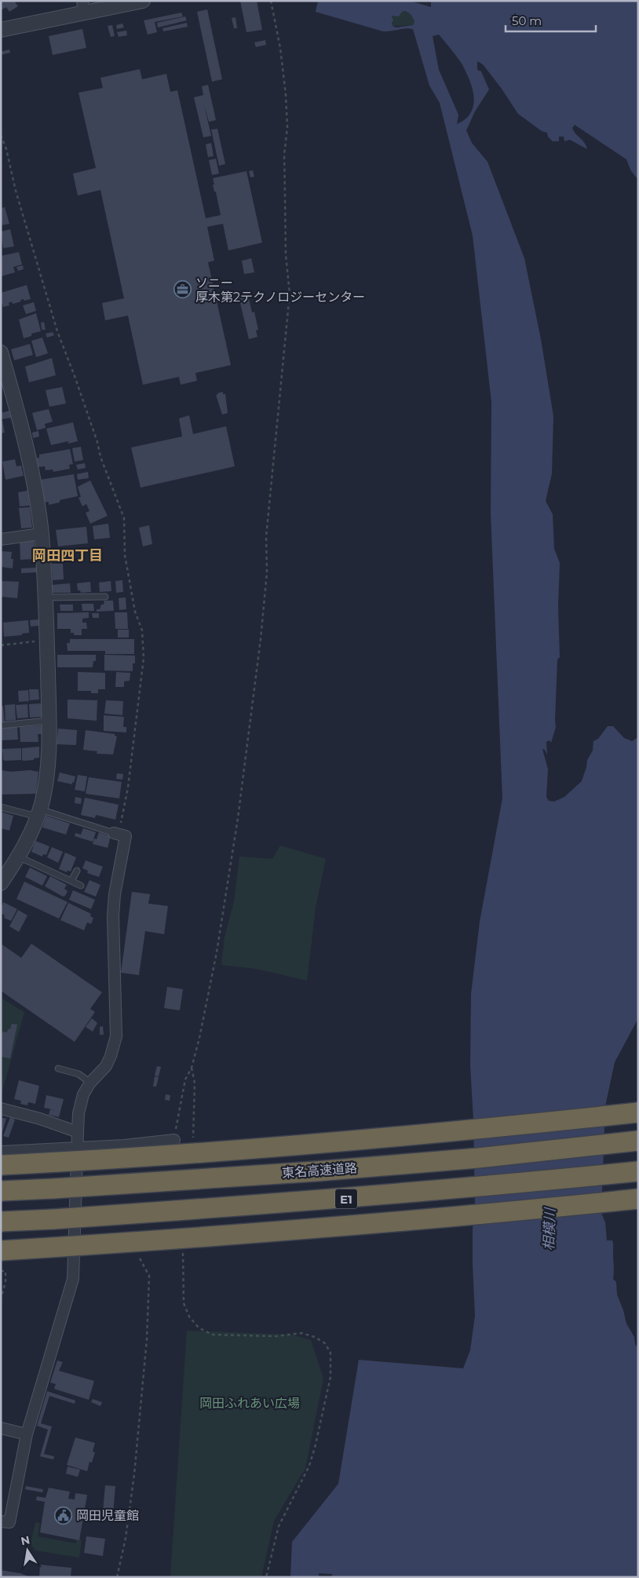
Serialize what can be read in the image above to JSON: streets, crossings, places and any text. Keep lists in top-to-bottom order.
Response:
{
  "streets": {
    "highway": ["東名高速道路", "E1"]
  },
  "districts": ["岡田四丁目"],
  "water": ["相模川"],
  "parks": ["岡田ふれあい広場"],
  "places": {
    "office": ["ソニー 厚木第2テクノロジーセンター"],
    "public building": ["岡田児童館"]
  },
  "scale_bar": "50 m",
  "north": "top"
}
